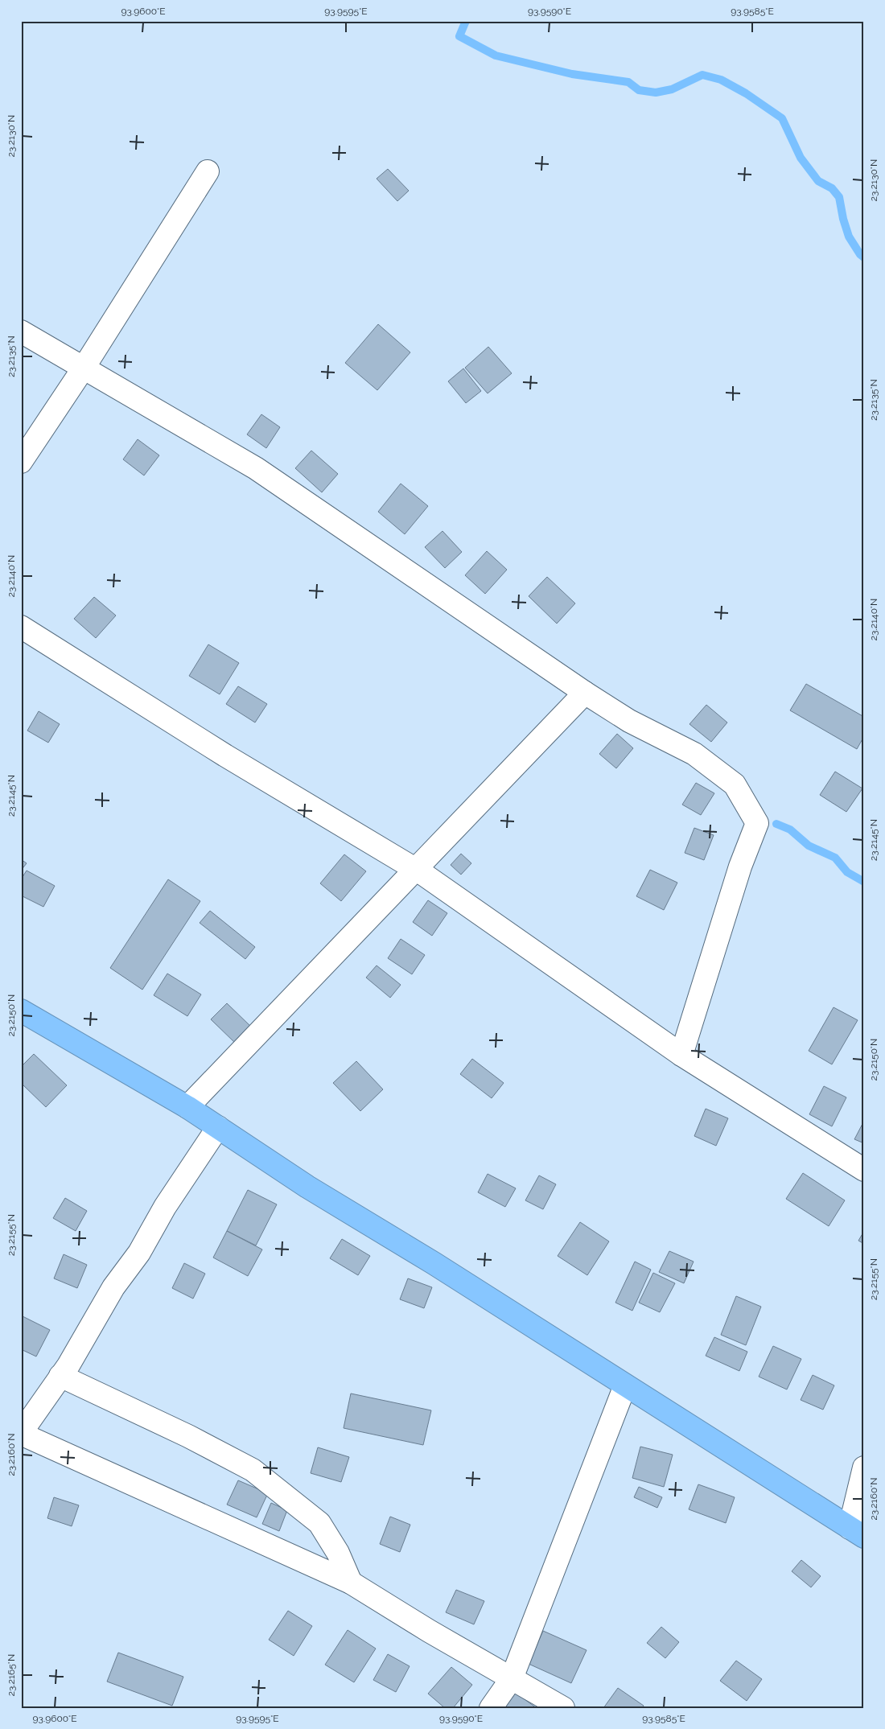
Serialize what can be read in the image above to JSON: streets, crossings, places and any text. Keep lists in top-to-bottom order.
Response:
{
  "coordinates": [
    "93.9600°E",
    "93.9595°E",
    "93.9590°E",
    "93.9585°E",
    "23.2130°N",
    "23.2135°N",
    "23.2140°N",
    "23.2145°N",
    "23.2150°N",
    "23.2155°N",
    "23.2160°N",
    "23.2165°N"
  ]
}
